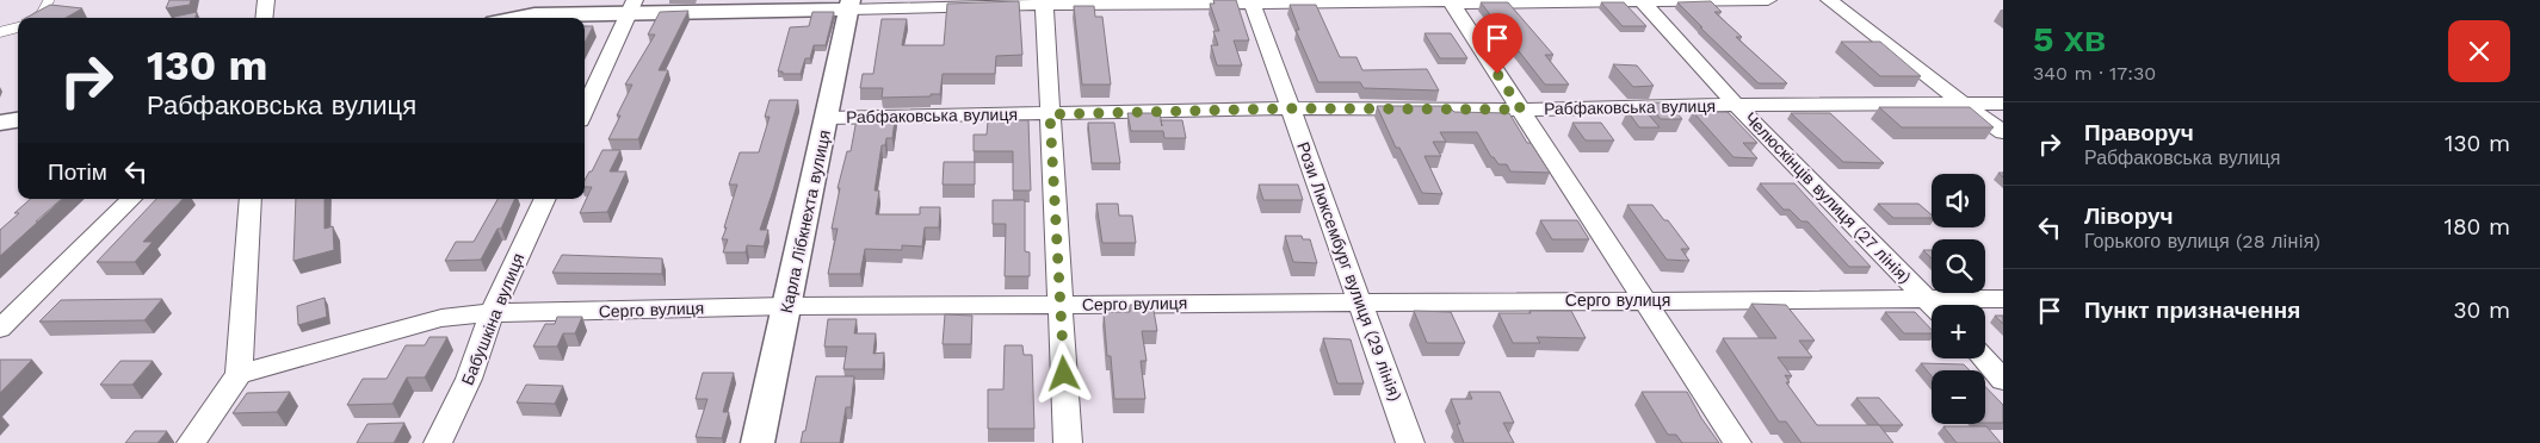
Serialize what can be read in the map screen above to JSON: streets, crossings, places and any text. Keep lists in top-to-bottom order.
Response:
{
  "streets": {
    "street": [
      "Рабфаковська вулиця",
      "Челюскінців вулиця (27 лiнiя)",
      "Карла Лібкнехта вулиця",
      "Рози Люксембург вулиця (29 лiнiя)",
      "Серго вулиця",
      "Бабушкіна вулиця"
    ]
  },
  "crossings": [
    ["Рабфаковська вулиця", "Челюскінців вулиця (27 лiнiя)"],
    ["Рабфаковська вулиця", "Карла Лібкнехта вулиця"],
    ["Рабфаковська вулиця", "Рози Люксембург вулиця (29 лiнiя)"],
    ["Карла Лібкнехта вулиця", "Серго вулиця"],
    ["Рози Люксембург вулиця (29 лiнiя)", "Серго вулиця"],
    ["Серго вулиця", "Бабушкіна вулиця"]
  ],
  "page": {
    "heading": ["5 хв", "340 m · 17:30"],
    "turn": ["130 m", "Рабфаковська вулиця"],
    "list": [
      {
        "name": "Праворуч",
        "note": "Рабфаковська вулиця",
        "value": "130 m"
      },
      {
        "name": "Ліворуч",
        "note": "Горького вулиця (28 лiнiя)",
        "value": "180 m"
      },
      {
        "name": "Пункт призначення",
        "value": "30 m"
      }
    ],
    "then": "Потім",
    "map_buttons": ["+", "−"]
  }
}
